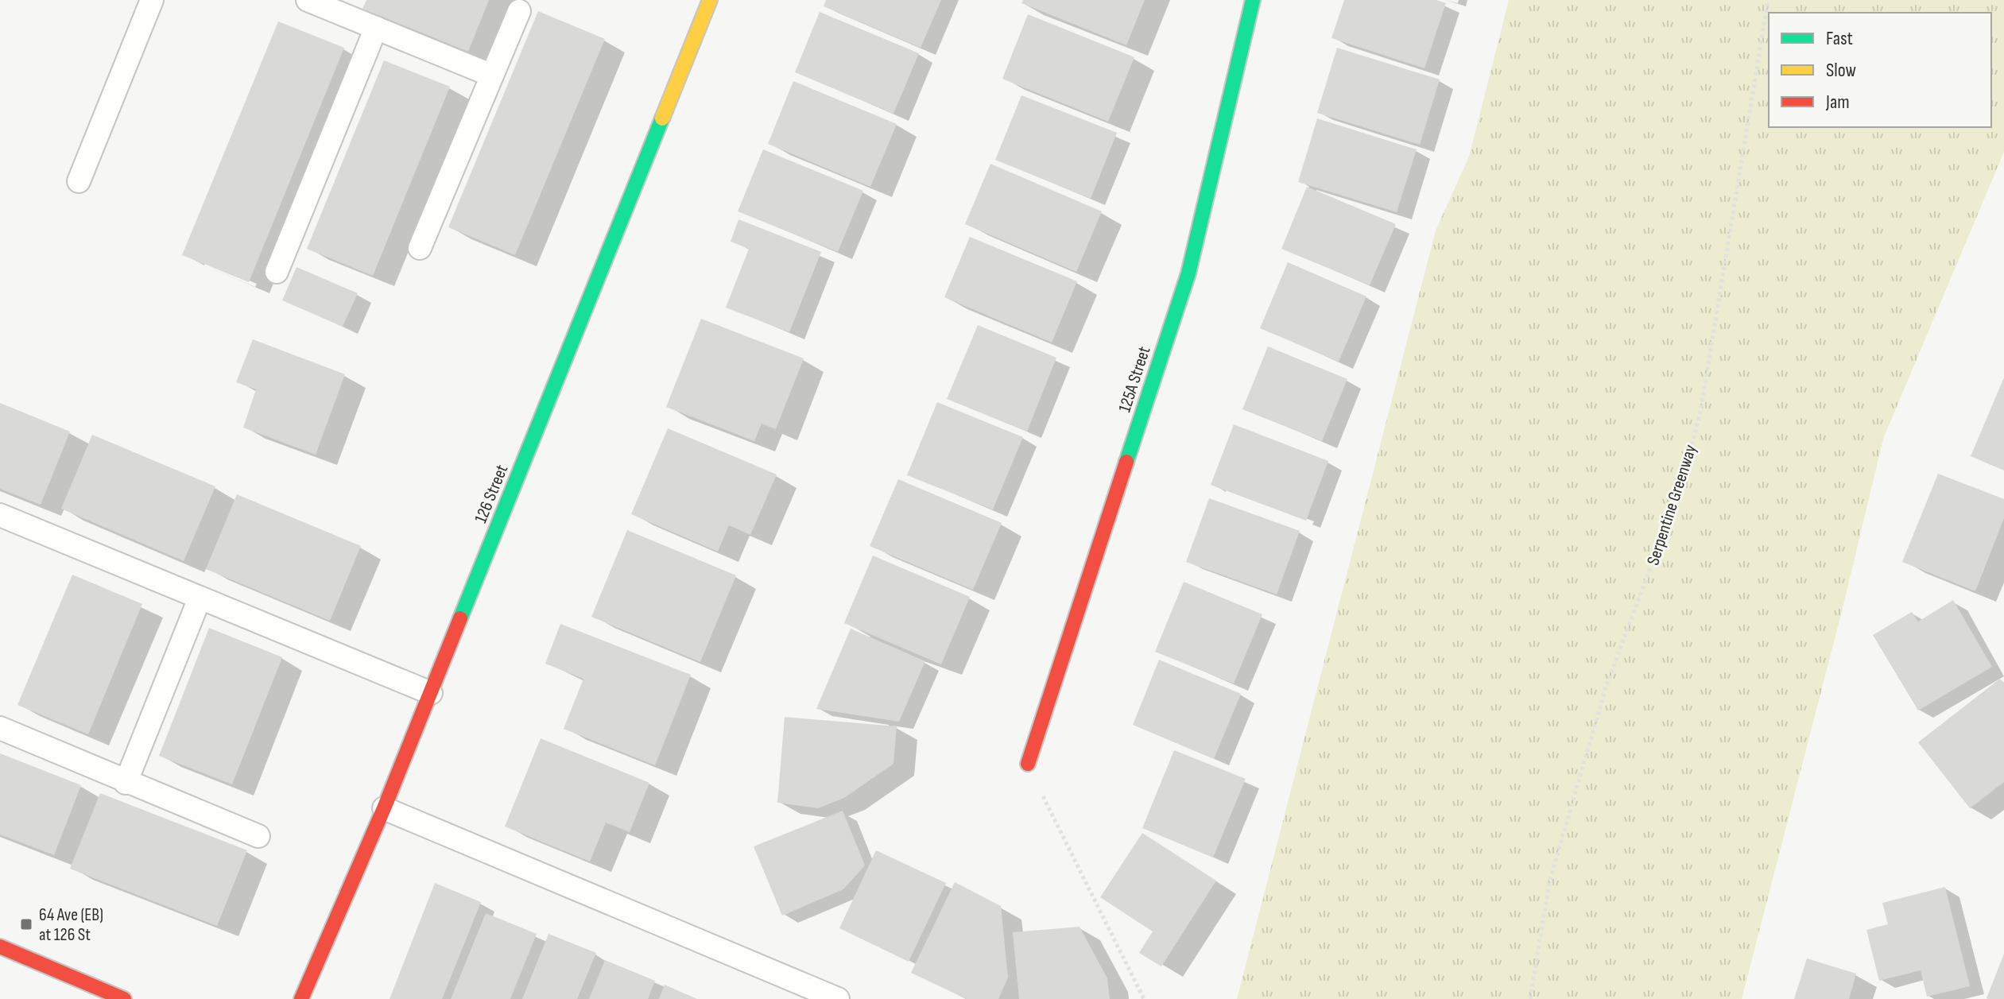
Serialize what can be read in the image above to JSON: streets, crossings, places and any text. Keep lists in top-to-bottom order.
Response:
{
  "streets": {
    "street": ["125A Street", "126 Street"],
    "path": ["Serpentine Greenway"]
  },
  "places": {
    "transit": ["64 Ave (EB) at 126 St"]
  },
  "legend": ["Fast", "Slow", "Jam"]
}
